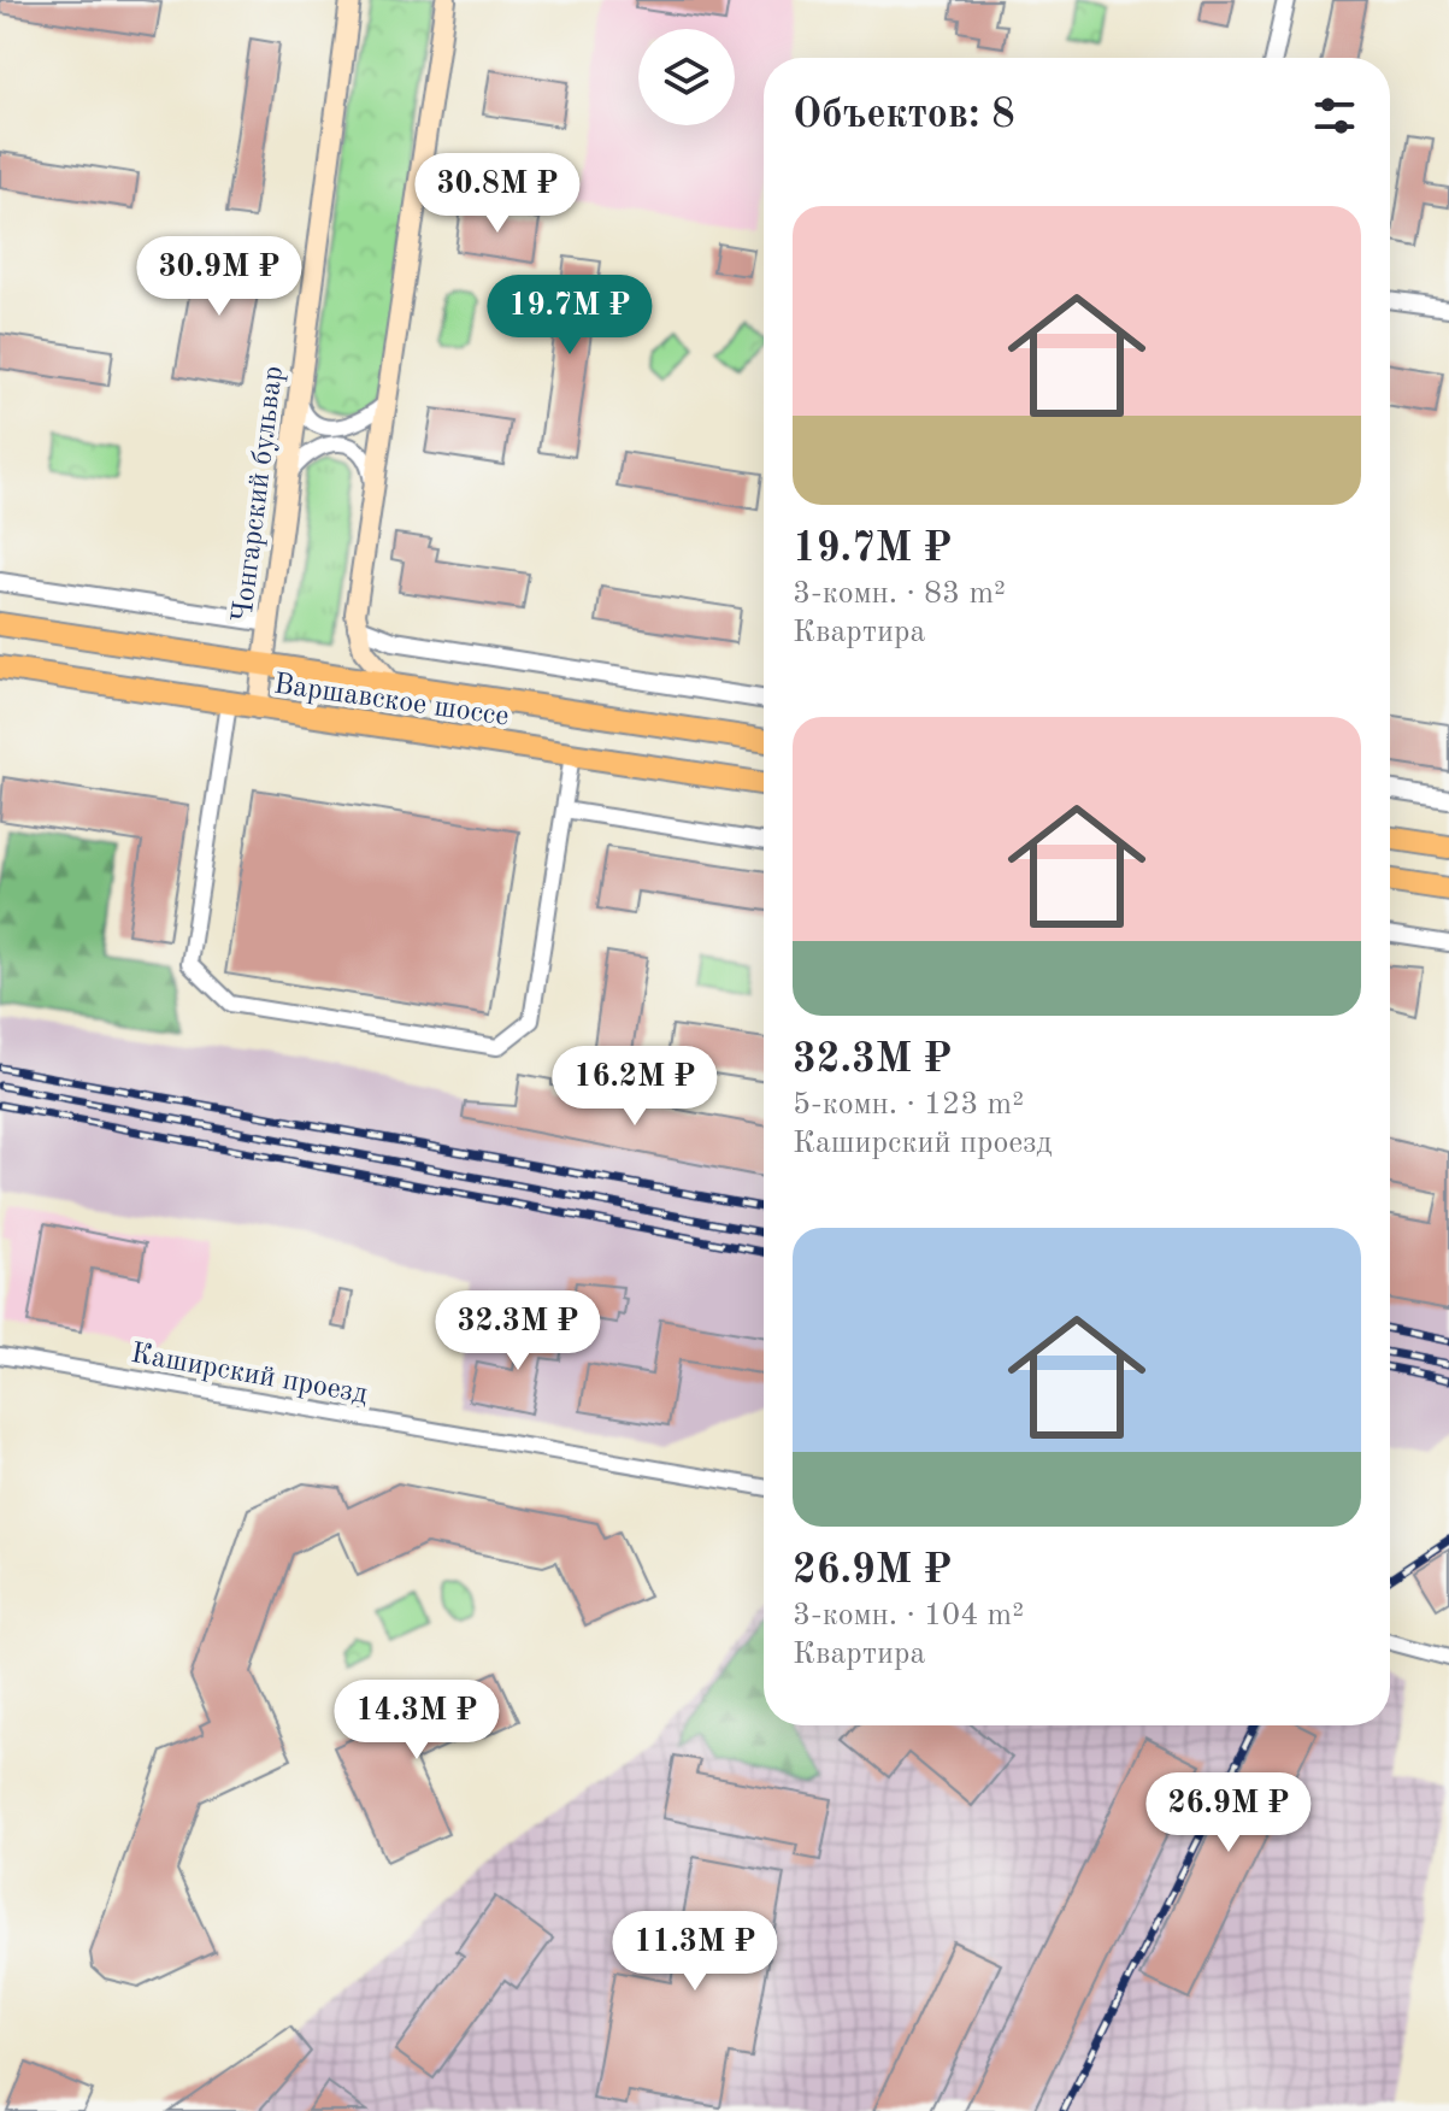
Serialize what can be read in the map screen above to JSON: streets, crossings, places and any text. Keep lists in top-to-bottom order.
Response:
{
  "streets": {
    "main road": ["Чонгарский бульвар", "Варшавское шоссе"],
    "street": ["Каширский проезд"]
  },
  "crossings": [
    ["Чонгарский бульвар", "Варшавское шоссе"]
  ],
  "page": {
    "heading": "Объектов: 8",
    "price": [
      "30.8M ₽",
      "30.9M ₽",
      "19.7M ₽",
      "16.2M ₽",
      "32.3M ₽",
      "14.3M ₽",
      "26.9M ₽",
      "11.3M ₽"
    ],
    "list": [
      {
        "name": "19.7M ₽",
        "note": "3-комн. · 83 m² · Квартира"
      },
      {
        "name": "32.3M ₽",
        "note": "5-комн. · 123 m² · Каширский проезд"
      },
      {
        "name": "26.9M ₽",
        "note": "3-комн. · 104 m² · Квартира"
      }
    ]
  }
}
